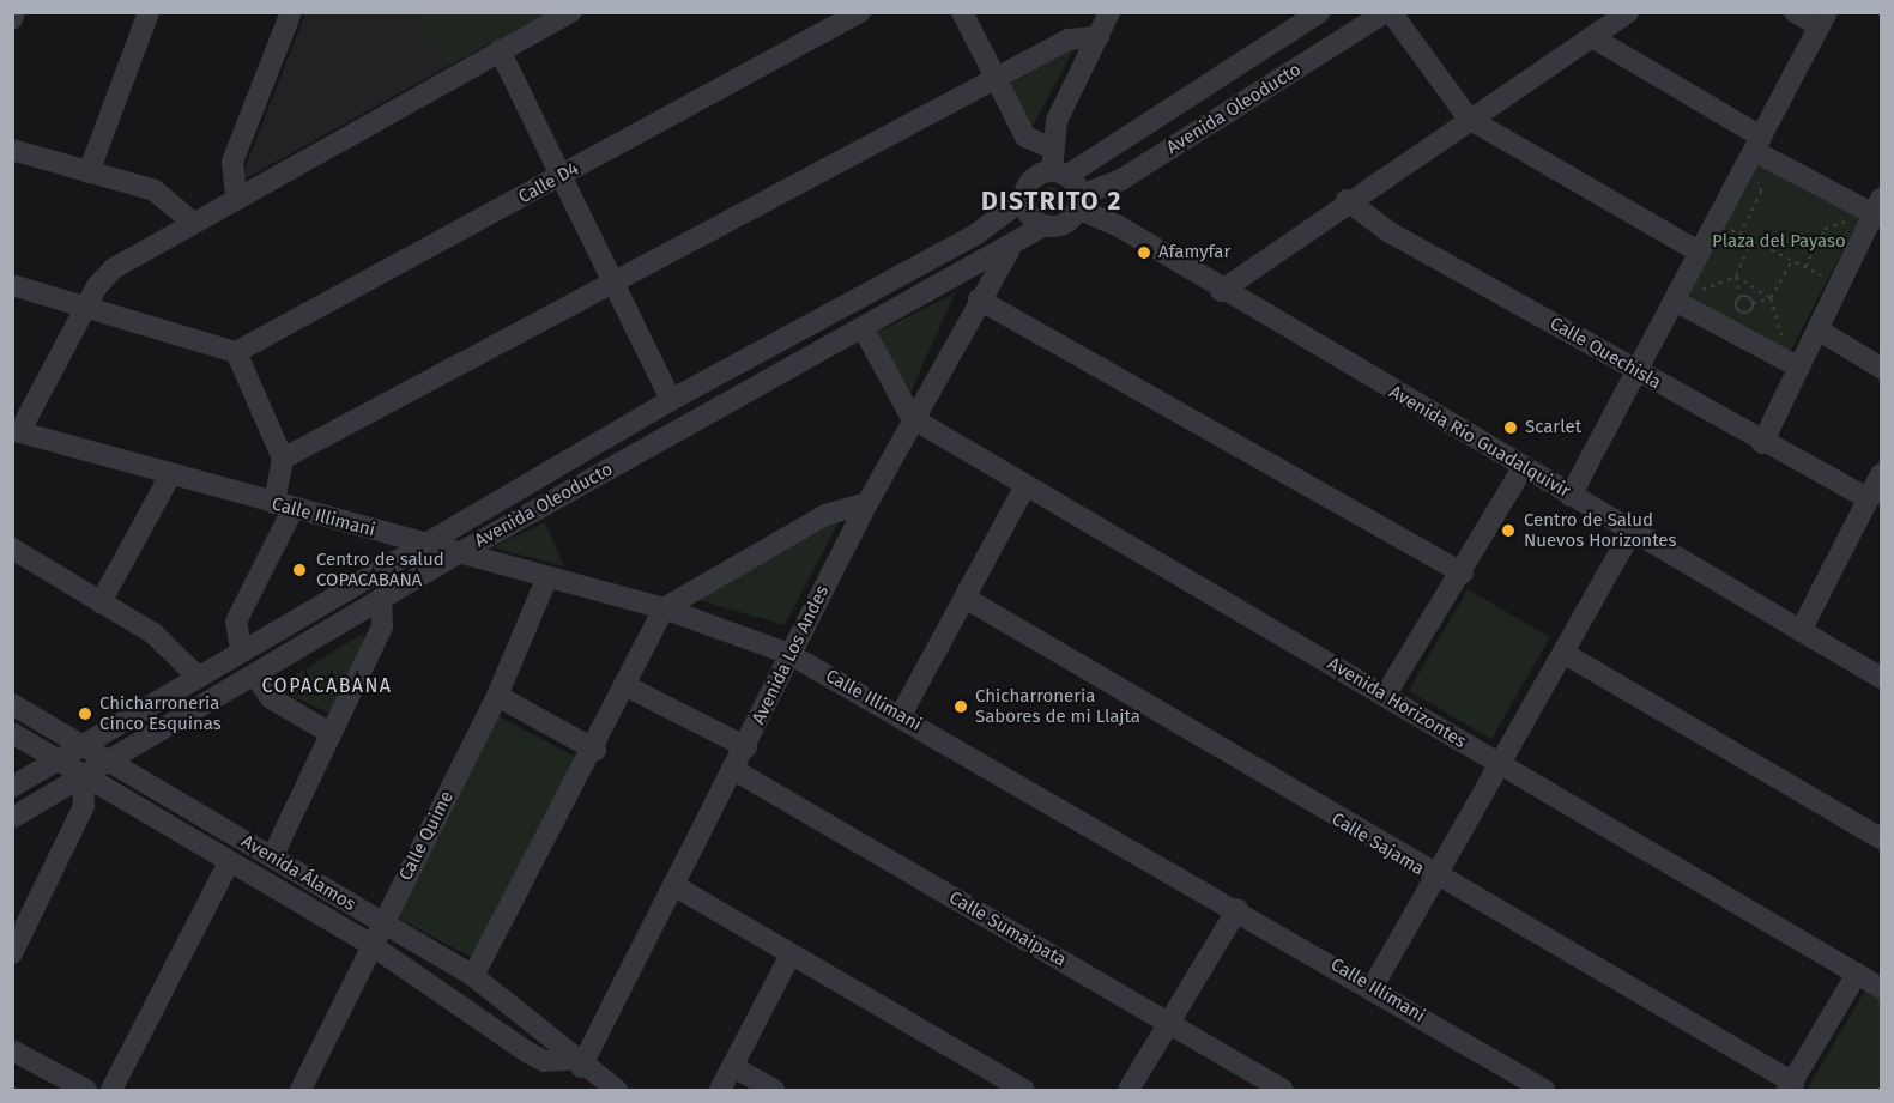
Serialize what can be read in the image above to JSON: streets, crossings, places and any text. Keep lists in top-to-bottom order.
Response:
{
  "streets": {
    "street": [
      "Avenida Oleoducto",
      "Calle D4",
      "Calle Quechisla",
      "Avenida Río Guadalquivir",
      "Calle Illimani",
      "Avenida Los Andes",
      "Avenida Horizontes",
      "Calle Quime",
      "Calle Sajama",
      "Avenida Álamos",
      "Calle Sumaipata"
    ]
  },
  "crossings": [
    ["Avenida Oleoducto", "Avenida Río Guadalquivir"],
    ["Avenida Oleoducto", "Calle Illimani"],
    ["Avenida Oleoducto", "Avenida Los Andes"],
    ["Avenida Oleoducto", "Avenida Álamos"],
    ["Calle Illimani", "Avenida Los Andes"],
    ["Calle Illimani", "Calle Quime"],
    ["Avenida Los Andes", "Avenida Horizontes"],
    ["Avenida Los Andes", "Avenida Álamos"],
    ["Avenida Los Andes", "Calle Sumaipata"],
    ["Calle Quime", "Avenida Álamos"]
  ],
  "districts": ["DISTRITO 2", "COPACABANA"],
  "parks": ["Plaza del Payaso"],
  "places": [
    "Afamyfar",
    "Scarlet",
    "Centro de Salud Nuevos Horizontes",
    "Centro de salud COPACABANA",
    "Chicharroneria Sabores de mi Llajta",
    "Chicharroneria Cinco Esquinas"
  ]
}
